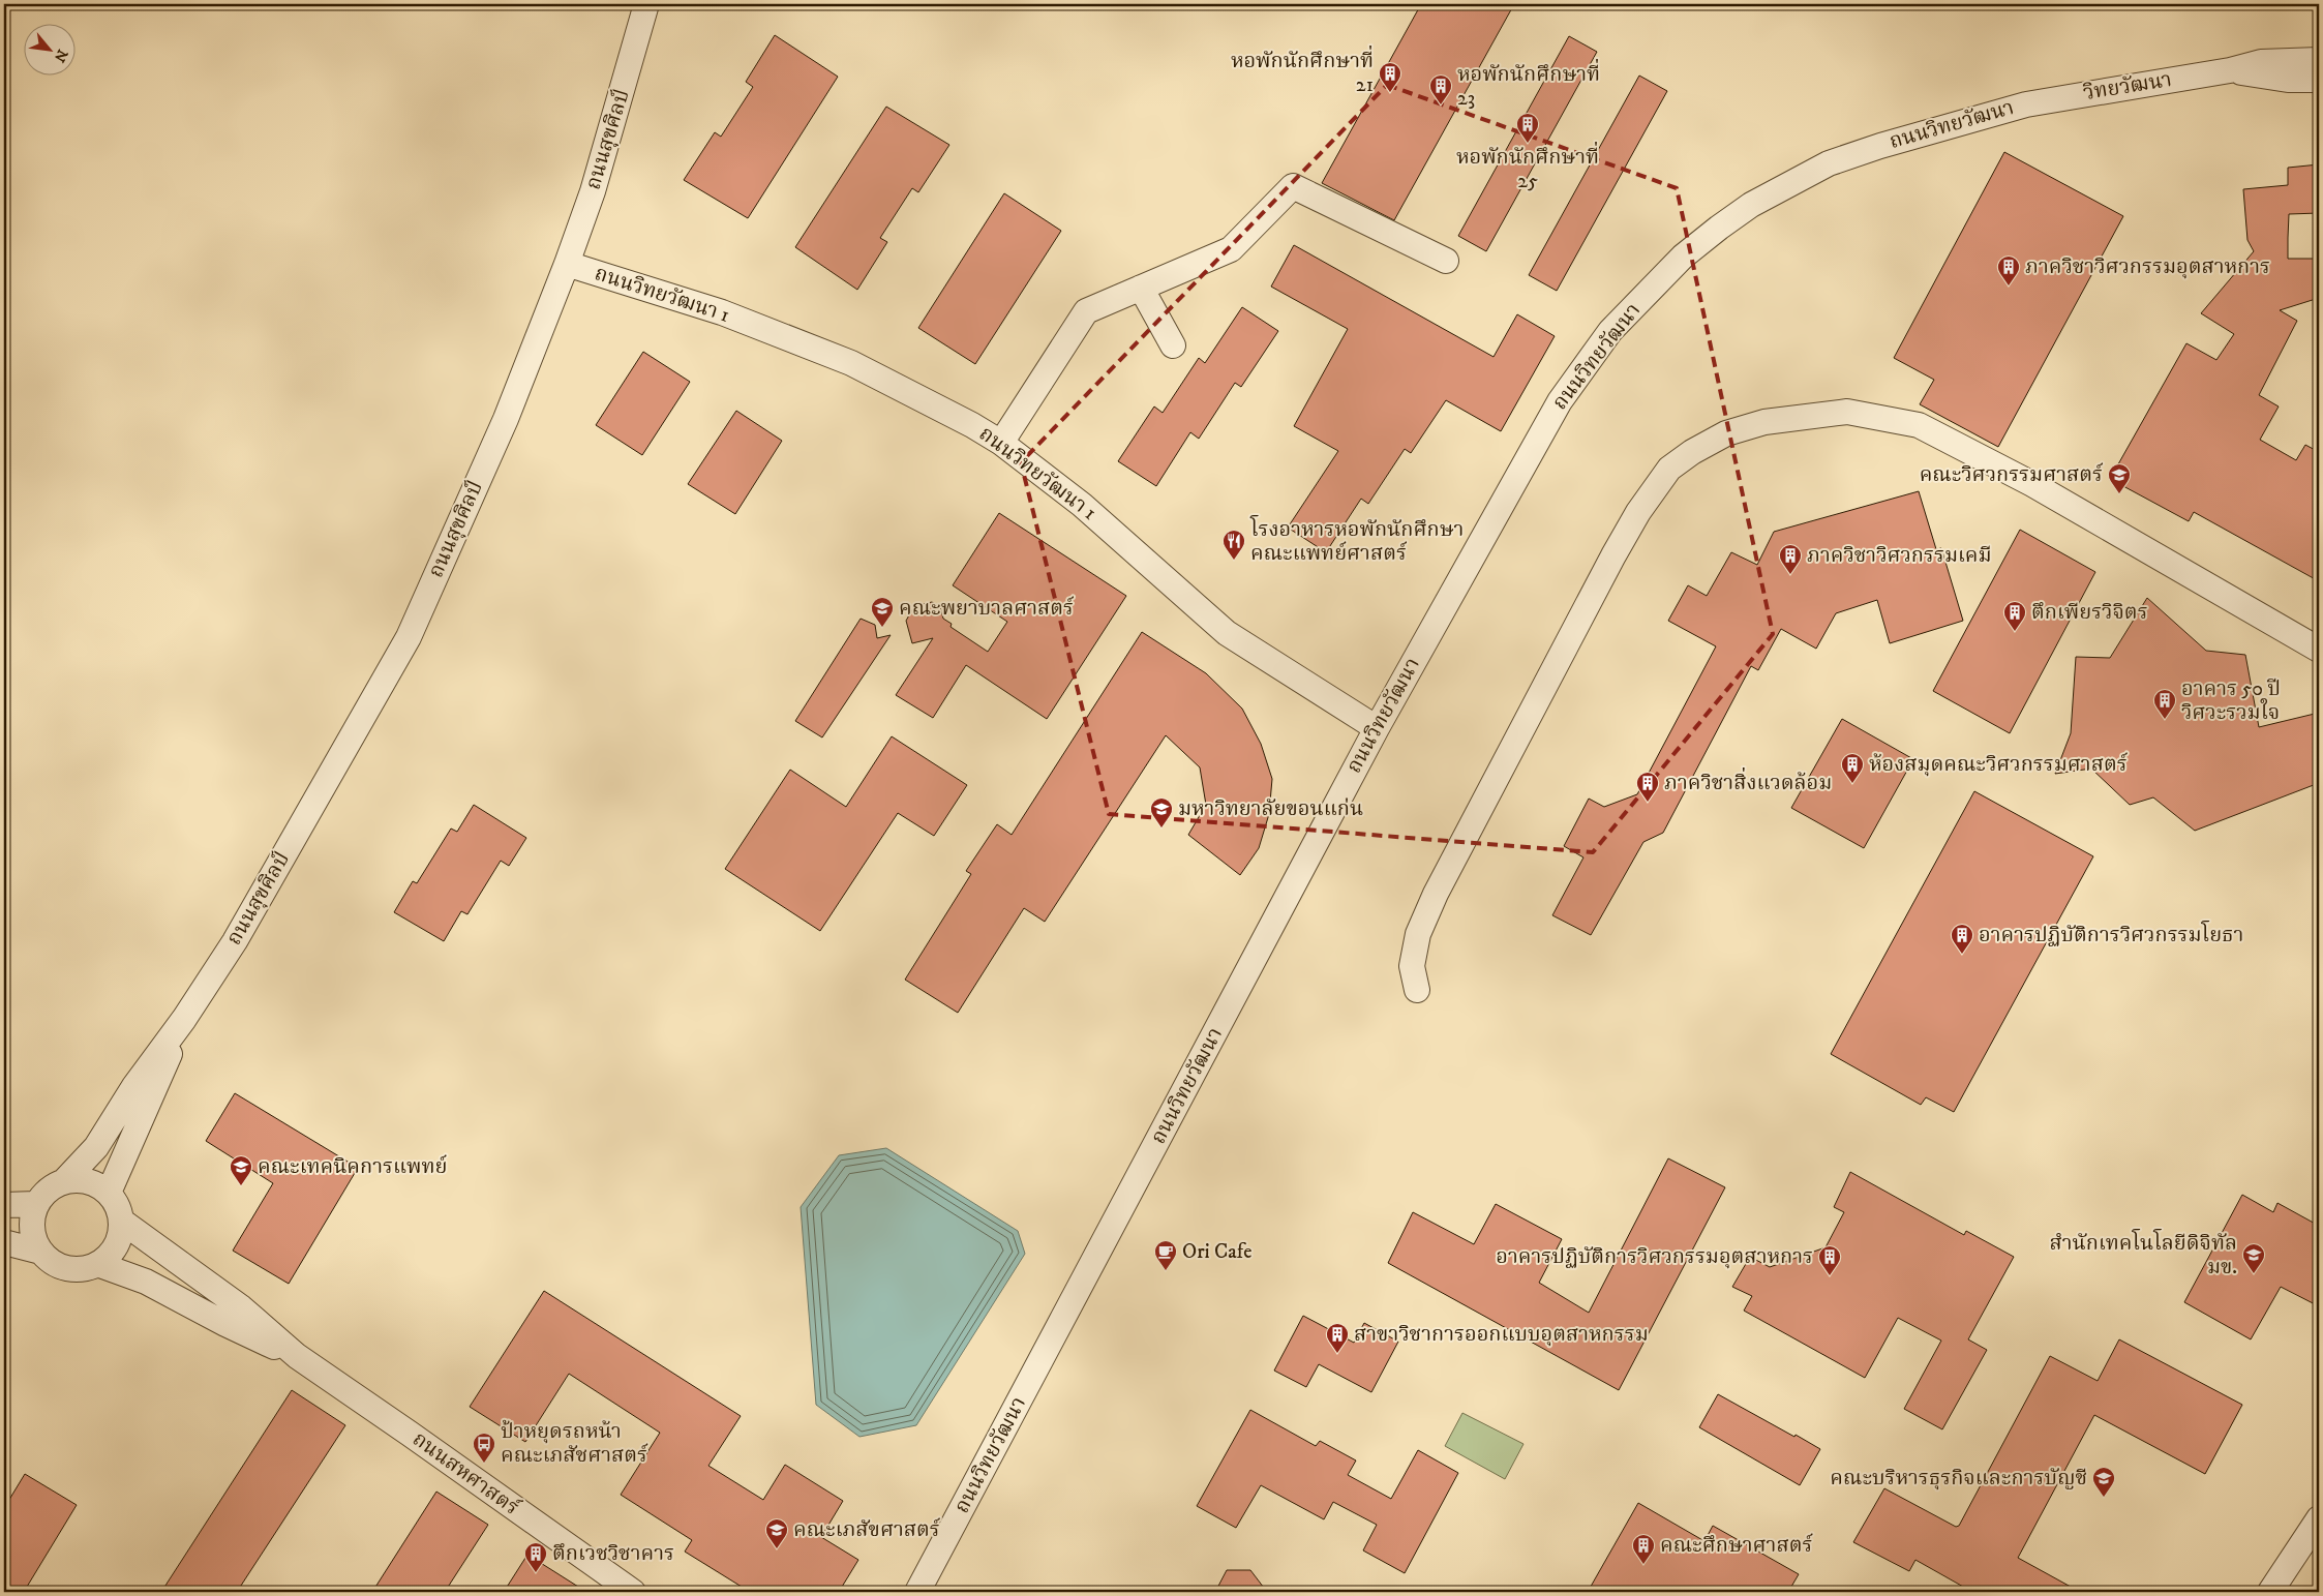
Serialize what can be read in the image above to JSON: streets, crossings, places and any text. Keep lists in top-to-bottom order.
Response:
{
  "streets": {
    "street": [
      "วิทยวัฒนา",
      "ถนนวิทยวัฒนา",
      "ถนนสุขศิลป์",
      "ถนนวิทยวัฒนา 1",
      "ถนนสหศาสตร์"
    ]
  },
  "crossings": [
    ["วิทยวัฒนา", "ถนนวิทยวัฒนา"],
    ["ถนนวิทยวัฒนา", "ถนนวิทยวัฒนา 1"],
    ["ถนนสุขศิลป์", "ถนนวิทยวัฒนา 1"]
  ],
  "places": {
    "building": [
      "หอพักนักศึกษาที่ 21",
      "หอพักนักศึกษาที่ 23",
      "หอพักนักศึกษาที่ 25",
      "ภาควิชาวิศวกรรมอุตสาหการ",
      "ภาควิชาวิศวกรรมเคมี",
      "ตึกเพียรวิจิตร",
      "อาคาร 50 ปี วิศวะรวมใจ",
      "ห้องสมุดคณะวิศวกรรมศาสตร์",
      "ภาควิชาสิ่งแวดล้อม",
      "อาคารปฏิบัติการวิศวกรรมโยธา",
      "อาคารปฏิบัติการวิศวกรรมอุตสาหการ",
      "สาขาวิชาการออกแบบอุตสาหกรรม",
      "คณะศึกษาศาสตร์",
      "ตึกเวชวิชาคาร"
    ],
    "school or university": [
      "คณะวิศวกรรมศาสตร์",
      "คณะพยาบาลศาสตร์",
      "มหาวิทยาลัยขอนแก่น",
      "คณะเทคนิคการแพทย์",
      "สำนักเทคโนโลยีดิจิทัล มข.",
      "คณะบริหารธุรกิจและการบัญชี",
      "คณะเภสัขศาสตร์"
    ],
    "restaurant": ["โรงอาหารหอพักนักศึกษา คณะแพทย์ศาสตร์"],
    "cafe": ["Ori Cafe"],
    "bus stop": ["ป้าหยุดรถหน้า คณะเภสัชศาสตร์"]
  },
  "north": "bottom right"
}
